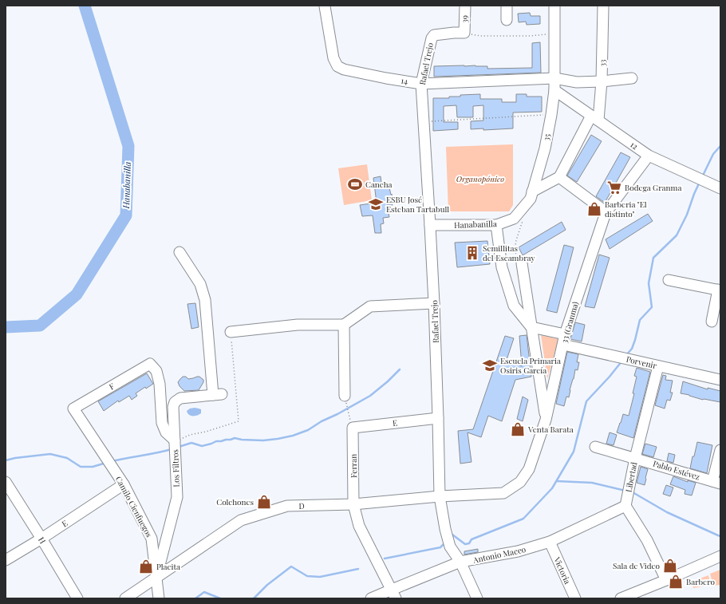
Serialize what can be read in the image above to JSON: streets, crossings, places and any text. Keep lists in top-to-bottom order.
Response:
{
  "streets": {
    "street": [
      "39",
      "33",
      "Rafael Trejo",
      "14",
      "35",
      "12",
      "Hanabanilla",
      "33 (Granma)",
      "Porvenir",
      "F",
      "E",
      "Ferran",
      "Los Filtros",
      "Pablo Estévez",
      "Libertad",
      "D",
      "Camilo Cienfuegos",
      "H",
      "Antonio Maceo",
      "Victoria"
    ]
  },
  "crossings": [
    ["39", "Rafael Trejo"],
    ["33", "14"],
    ["33", "12"],
    ["Rafael Trejo", "14"],
    ["Rafael Trejo", "Hanabanilla"],
    ["Rafael Trejo", "E"],
    ["Rafael Trejo", "D"],
    ["Rafael Trejo", "Antonio Maceo"],
    ["14", "35"],
    ["35", "12"],
    ["35", "Hanabanilla"],
    ["12", "33 (Granma)"],
    ["33 (Granma)", "Porvenir"],
    ["33 (Granma)", "D"],
    ["Porvenir", "Libertad"],
    ["F", "Los Filtros"],
    ["F", "Camilo Cienfuegos"],
    ["E", "Ferran"],
    ["E", "Camilo Cienfuegos"],
    ["E", "H"],
    ["Ferran", "D"],
    ["Ferran", "Antonio Maceo"],
    ["Los Filtros", "D"],
    ["Los Filtros", "Camilo Cienfuegos"],
    ["Pablo Estévez", "Libertad"],
    ["Libertad", "Antonio Maceo"],
    ["D", "Camilo Cienfuegos"],
    ["Antonio Maceo", "Victoria"]
  ],
  "water": ["Hanabanilla"],
  "parks": ["Organopónico"],
  "places": {
    "sports": ["Cancha"],
    "supermarket": ["Bodega Granma"],
    "school or university": ["ESBU José Esteban Tartabull", "Escuela Primaria Osiris García"],
    "shop": [
      "Barberia \"El distinto\"",
      "Venta Barata",
      "Colchones",
      "Sala de Video",
      "Placita",
      "Barbero"
    ],
    "building": ["Semillitas del Escambray"]
  }
}
